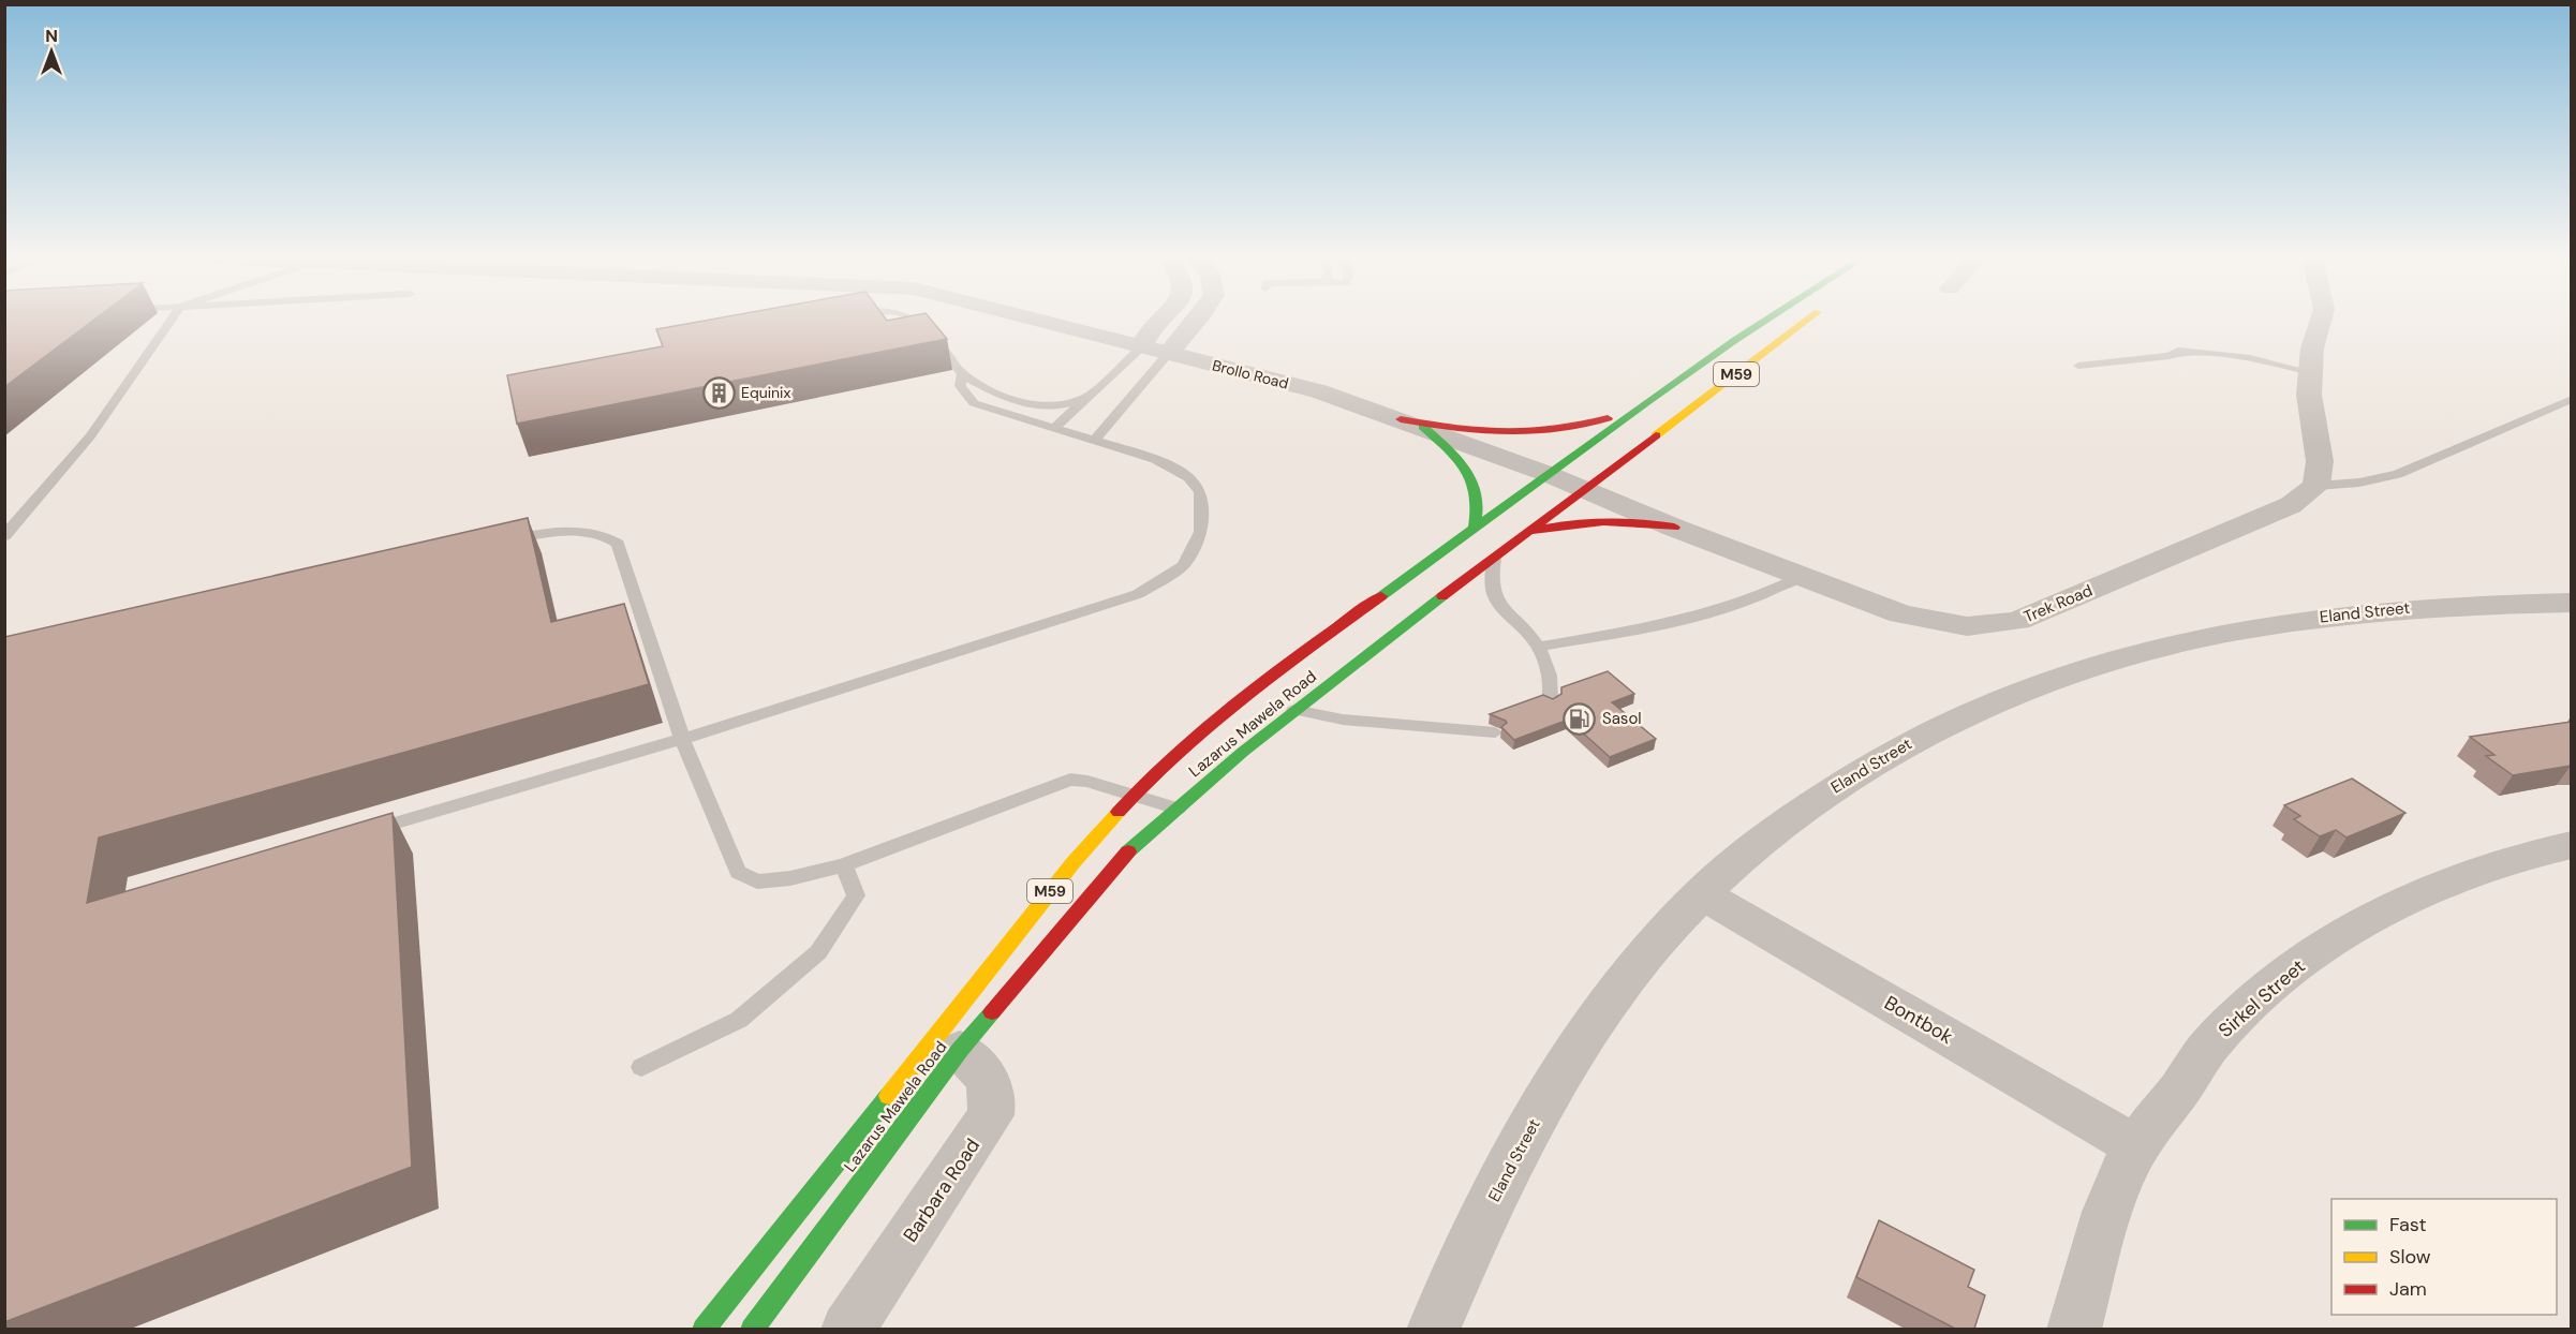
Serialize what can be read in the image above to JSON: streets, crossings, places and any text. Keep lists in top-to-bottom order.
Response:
{
  "streets": {
    "main road": ["M59", "Lazarus Mawela Road"],
    "street": [
      "Brollo Road",
      "Trek Road",
      "Eland Street",
      "Sirkel Street",
      "Bontbok",
      "Barbara Road"
    ]
  },
  "crossings": [
    ["Brollo Road", "M59"],
    ["Brollo Road", "Trek Road"],
    ["M59", "Trek Road"],
    ["M59", "Lazarus Mawela Road"],
    ["Trek Road", "Lazarus Mawela Road"],
    ["Eland Street", "Bontbok"],
    ["Lazarus Mawela Road", "Barbara Road"],
    ["Sirkel Street", "Bontbok"]
  ],
  "places": {
    "building": ["Equinix"],
    "fuel station": ["Sasol"]
  },
  "legend": ["Fast", "Slow", "Jam"],
  "north": "top"
}
